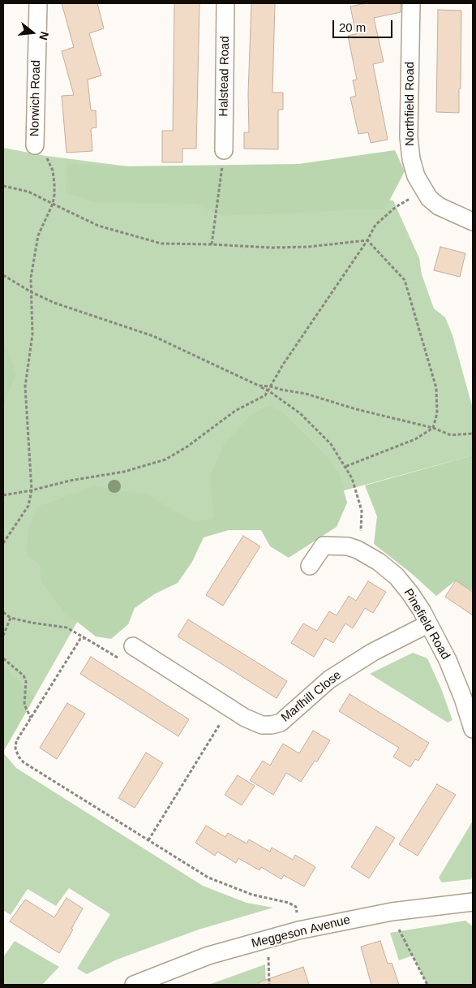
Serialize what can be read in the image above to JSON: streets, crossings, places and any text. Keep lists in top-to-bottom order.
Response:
{
  "streets": {
    "street": [
      "Halstead Road",
      "Norwich Road",
      "Northfield Road",
      "Pinefield Road",
      "Marlhill Close",
      "Meggeson Avenue"
    ]
  },
  "crossings": [
    ["Pinefield Road", "Marlhill Close"]
  ],
  "scale_bar": "20 m",
  "north": "right"
}
